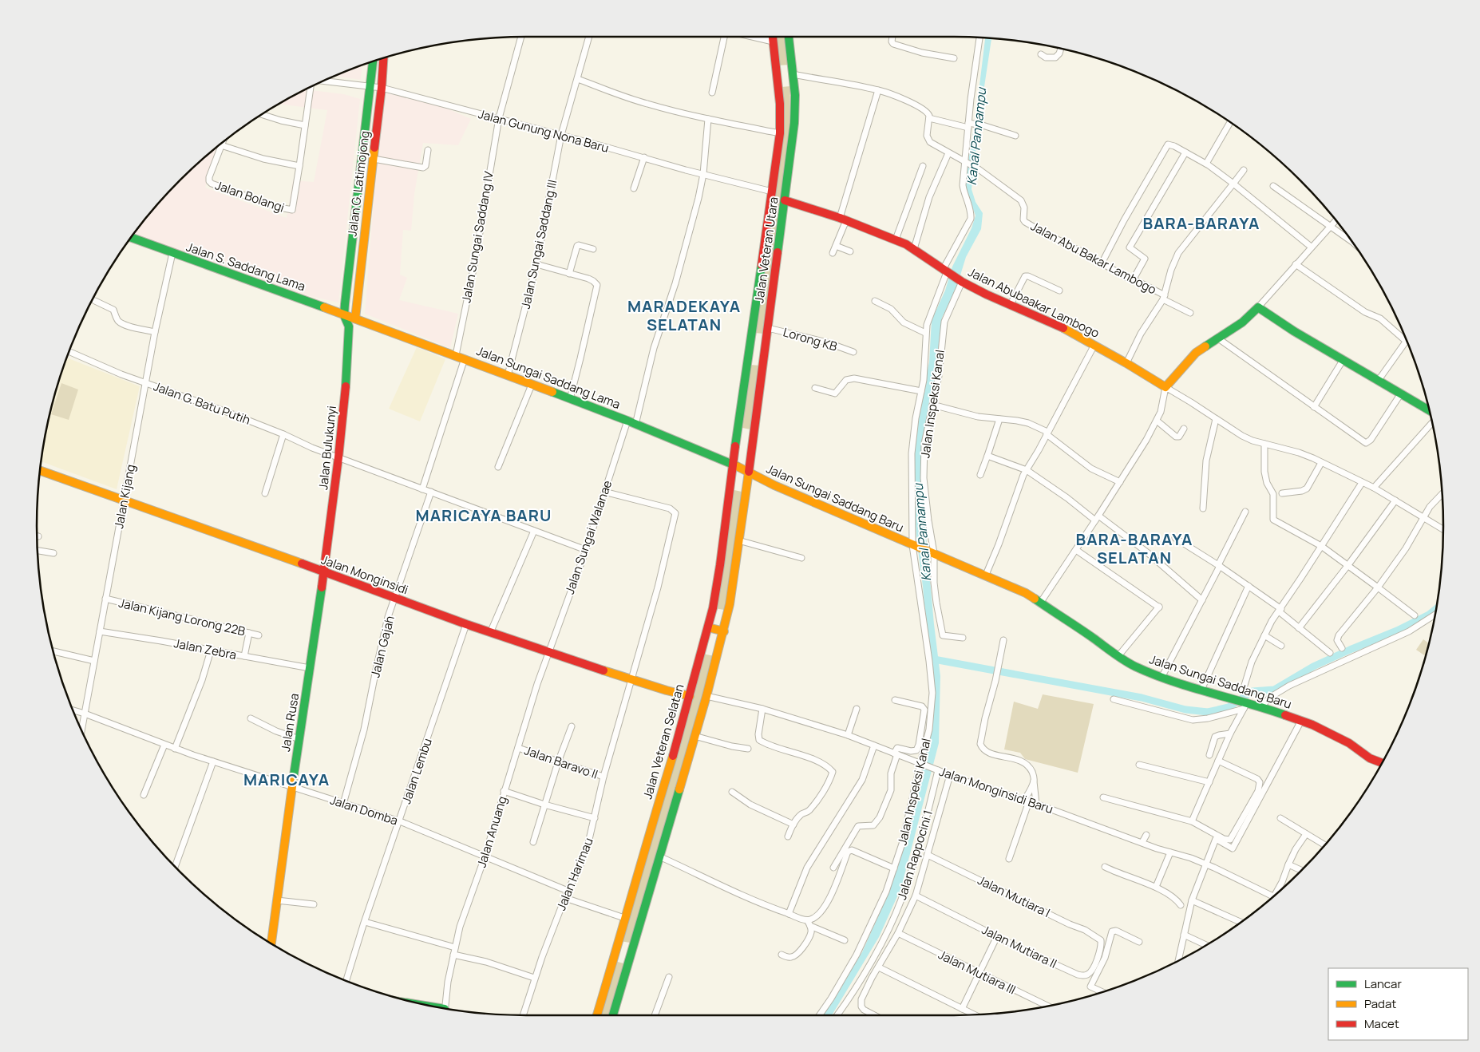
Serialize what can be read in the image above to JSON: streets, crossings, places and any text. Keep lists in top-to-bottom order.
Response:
{
  "streets": {
    "main road": [
      "Jalan G. Latimojong",
      "Jalan Veteran Utara",
      "Jalan S. Saddang Lama",
      "Jalan Abubaakar Lambogo",
      "Jalan Sungai Saddang Lama",
      "Jalan Bulukunyi",
      "Jalan Sungai Saddang Baru",
      "Jalan Monginsidi",
      "Jalan Rusa",
      "Jalan Veteran Selatan"
    ],
    "street": [
      "Jalan Gunung Nona Baru",
      "Jalan Bolangi",
      "Jalan Sungai Saddang IV",
      "Jalan Sungai Saddang III",
      "Jalan Abu Bakar Lambogo",
      "Lorong KB",
      "Jalan G. Batu Putih",
      "Jalan Inspeksi Kanal",
      "Jalan Kijang",
      "Jalan Sungai Walanae",
      "Jalan Kijang Lorong 22B",
      "Jalan Gajah",
      "Jalan Zebra",
      "Jalan Baravo II",
      "Jalan Lembu",
      "Jalan Monginsidi Baru",
      "Jalan Domba",
      "Jalan Anuang",
      "Jalan Rappocini 1",
      "Jalan Harimau",
      "Jalan Mutiara I",
      "Jalan Mutiara II",
      "Jalan Mutiara III"
    ]
  },
  "crossings": [
    ["Jalan Gunung Nona Baru", "Jalan G. Latimojong"],
    ["Jalan Gunung Nona Baru", "Jalan Sungai Saddang IV"],
    ["Jalan Gunung Nona Baru", "Jalan Sungai Saddang III"],
    ["Jalan Gunung Nona Baru", "Jalan Veteran Utara"],
    ["Jalan Gunung Nona Baru", "Jalan Sungai Walanae"],
    ["Jalan G. Latimojong", "Jalan S. Saddang Lama"],
    ["Jalan G. Latimojong", "Jalan Sungai Saddang Lama"],
    ["Jalan Sungai Saddang IV", "Jalan Sungai Saddang Lama"],
    ["Jalan Sungai Saddang III", "Jalan Sungai Saddang Lama"],
    ["Jalan Veteran Utara", "Jalan Abubaakar Lambogo"],
    ["Jalan Veteran Utara", "Lorong KB"],
    ["Jalan Veteran Utara", "Jalan Sungai Saddang Lama"],
    ["Jalan Veteran Utara", "Jalan Sungai Saddang Baru"],
    ["Jalan Veteran Utara", "Jalan Veteran Selatan"],
    ["Jalan S. Saddang Lama", "Jalan Sungai Saddang Lama"],
    ["Jalan S. Saddang Lama", "Jalan Bulukunyi"],
    ["Jalan S. Saddang Lama", "Jalan Kijang"],
    ["Jalan Abubaakar Lambogo", "Jalan Inspeksi Kanal"],
    ["Jalan Sungai Saddang Lama", "Jalan Sungai Saddang Baru"],
    ["Jalan Sungai Saddang Lama", "Jalan Sungai Walanae"],
    ["Jalan Sungai Saddang Lama", "Jalan Veteran Selatan"],
    ["Jalan G. Batu Putih", "Jalan Bulukunyi"],
    ["Jalan G. Batu Putih", "Jalan Kijang"],
    ["Jalan G. Batu Putih", "Jalan Sungai Walanae"],
    ["Jalan G. Batu Putih", "Jalan Gajah"],
    ["Jalan Inspeksi Kanal", "Jalan Sungai Saddang Baru"],
    ["Jalan Inspeksi Kanal", "Jalan Monginsidi Baru"],
    ["Jalan Bulukunyi", "Jalan Monginsidi"],
    ["Jalan Bulukunyi", "Jalan Rusa"],
    ["Jalan Kijang", "Jalan Monginsidi"],
    ["Jalan Kijang", "Jalan Kijang Lorong 22B"],
    ["Jalan Kijang", "Jalan Zebra"],
    ["Jalan Kijang", "Jalan Domba"],
    ["Jalan Sungai Saddang Baru", "Jalan Veteran Selatan"],
    ["Jalan Sungai Walanae", "Jalan Monginsidi"],
    ["Jalan Sungai Walanae", "Jalan Anuang"],
    ["Jalan Sungai Walanae", "Jalan Harimau"],
    ["Jalan Monginsidi", "Jalan Gajah"],
    ["Jalan Monginsidi", "Jalan Rusa"],
    ["Jalan Monginsidi", "Jalan Veteran Selatan"],
    ["Jalan Monginsidi", "Jalan Lembu"],
    ["Jalan Monginsidi", "Jalan Anuang"],
    ["Jalan Monginsidi", "Jalan Harimau"],
    ["Jalan Gajah", "Jalan Domba"],
    ["Jalan Zebra", "Jalan Rusa"],
    ["Jalan Rusa", "Jalan Domba"],
    ["Jalan Baravo II", "Jalan Anuang"],
    ["Jalan Baravo II", "Jalan Harimau"],
    ["Jalan Lembu", "Jalan Domba"],
    ["Jalan Monginsidi Baru", "Jalan Rappocini 1"],
    ["Jalan Domba", "Jalan Anuang"],
    ["Jalan Domba", "Jalan Harimau"],
    ["Jalan Mutiara I", "Jalan Mutiara II"]
  ],
  "districts": [
    "BARA-BARAYA",
    "MARADEKAYA SELATAN",
    "MARICAYA BARU",
    "BARA-BARAYA SELATAN",
    "MARICAYA"
  ],
  "water": ["Kanal Pannampu"],
  "legend": ["Lancar", "Padat", "Macet"]
}
